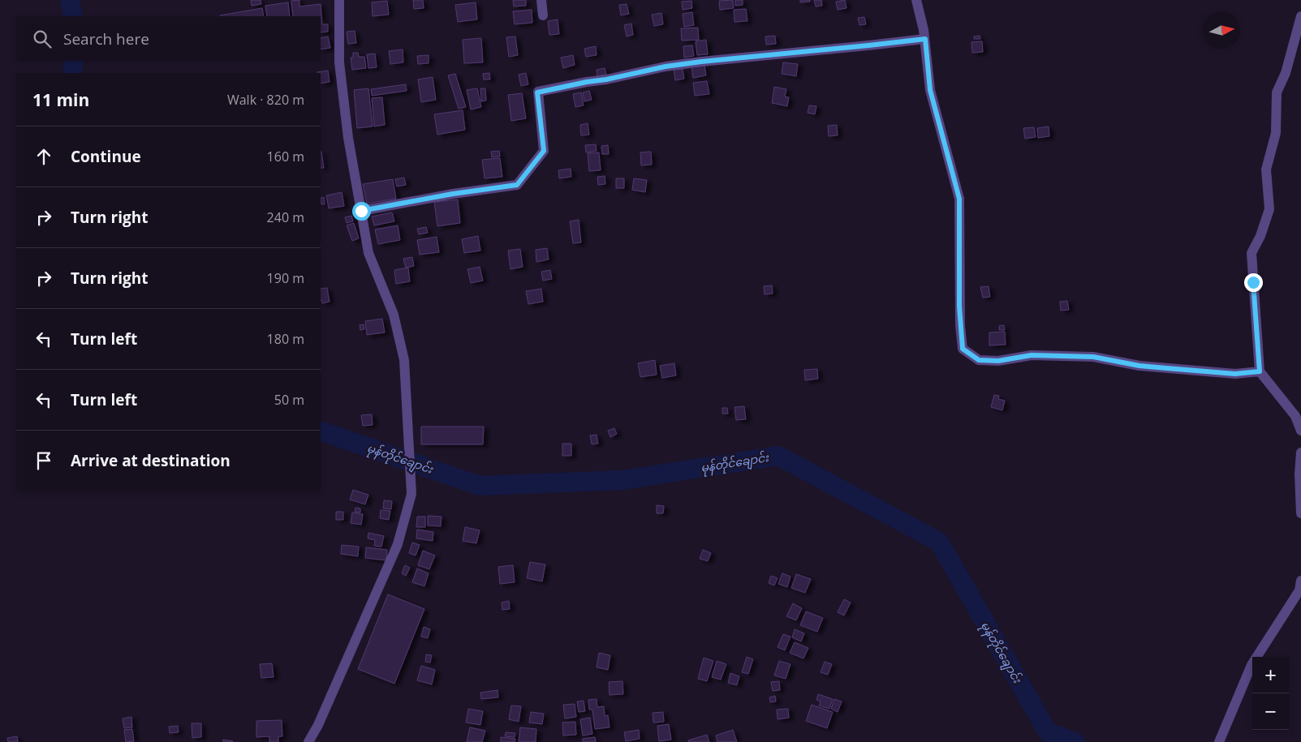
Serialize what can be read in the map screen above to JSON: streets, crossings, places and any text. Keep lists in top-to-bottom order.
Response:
{
  "water": ["မုန်တိုင်ချောင်း"],
  "north": "right",
  "page": {
    "search": "Search here",
    "heading": ["11 min", "Walk · 820 m"],
    "list": [
      ["Continue", "160 m"],
      ["Turn right", "240 m"],
      ["Turn right", "190 m"],
      ["Turn left", "180 m"],
      ["Turn left", "50 m"],
      "Arrive at destination"
    ],
    "map_buttons": ["+", "−"]
  }
}
